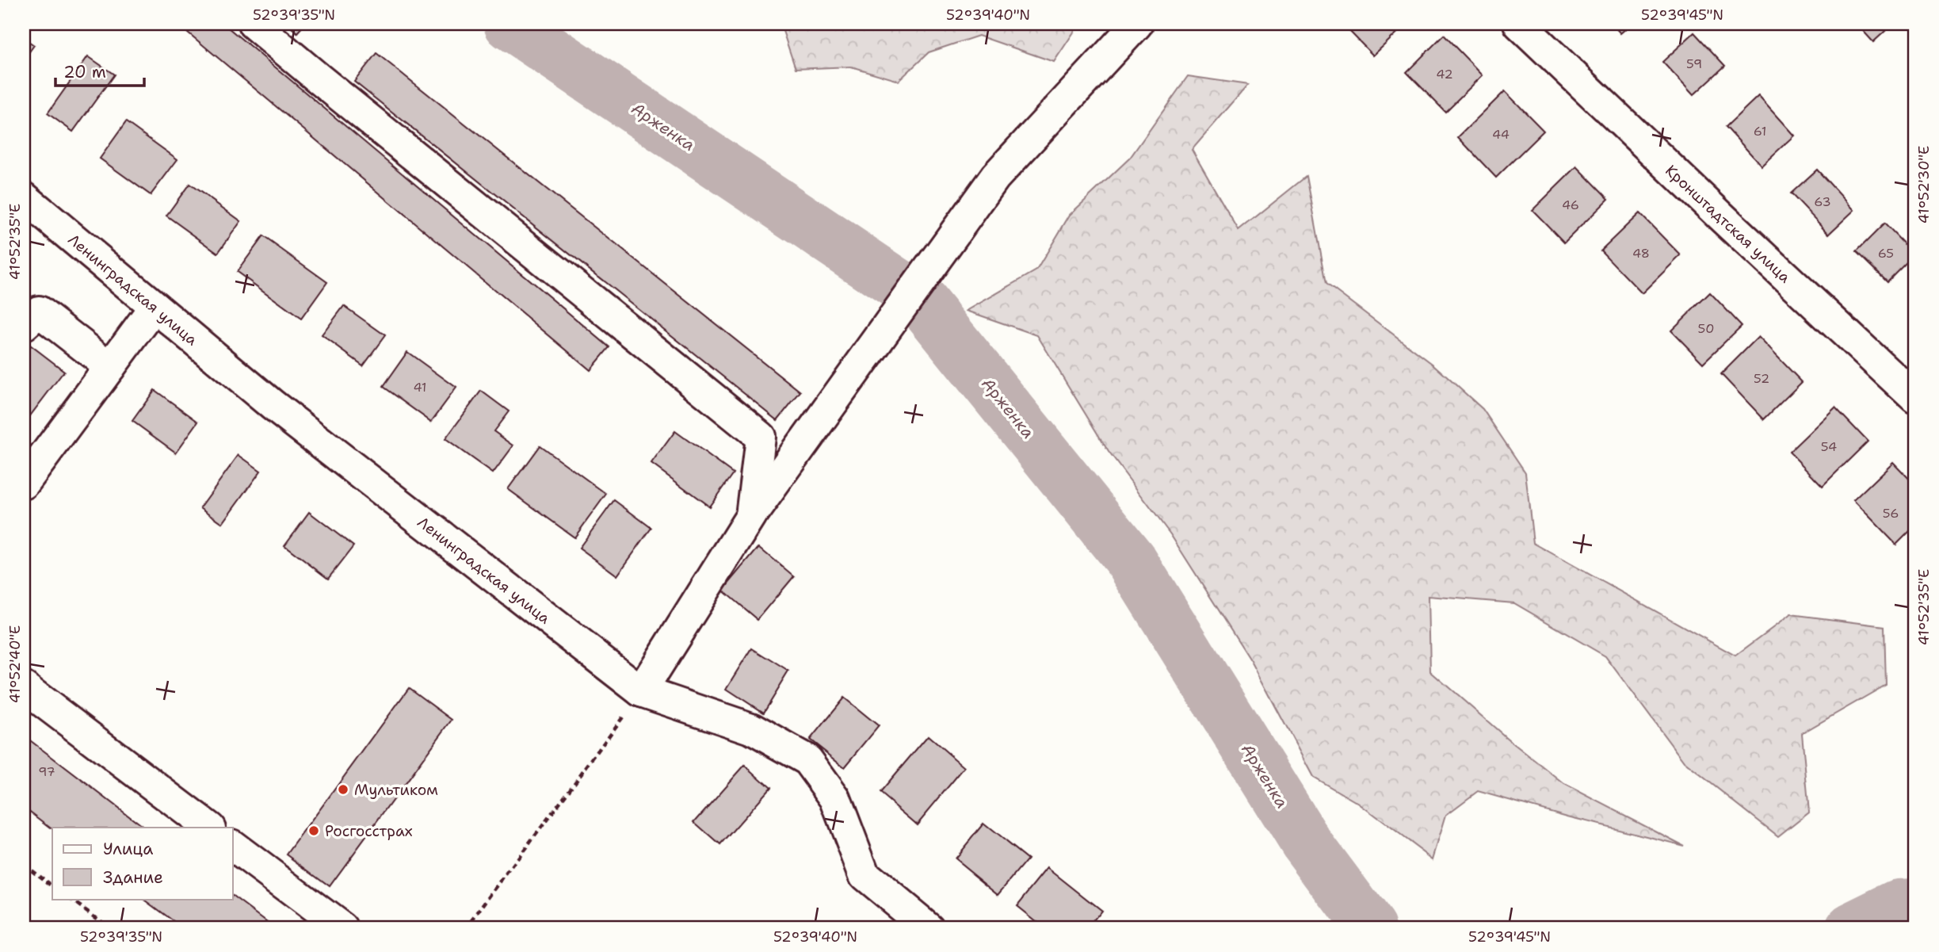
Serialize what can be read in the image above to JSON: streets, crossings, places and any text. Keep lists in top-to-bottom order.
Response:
{
  "streets": {
    "street": ["Кронштадтская улица", "Ленинградская улица"]
  },
  "water": ["Арженка"],
  "places": ["Мультиком", "Росгосстрах"],
  "house_numbers": [
    "59",
    "42",
    "61",
    "44",
    "63",
    "46",
    "48",
    "65",
    "50",
    "52",
    "41",
    "54",
    "56",
    "97"
  ],
  "legend": ["Улица", "Здание"],
  "scale_bar": "20 m",
  "coordinates": [
    "52°39'35\"N",
    "52°39'40\"N",
    "52°39'45\"N",
    "41°52'30\"E",
    "41°52'35\"E",
    "41°52'40\"E"
  ]
}
